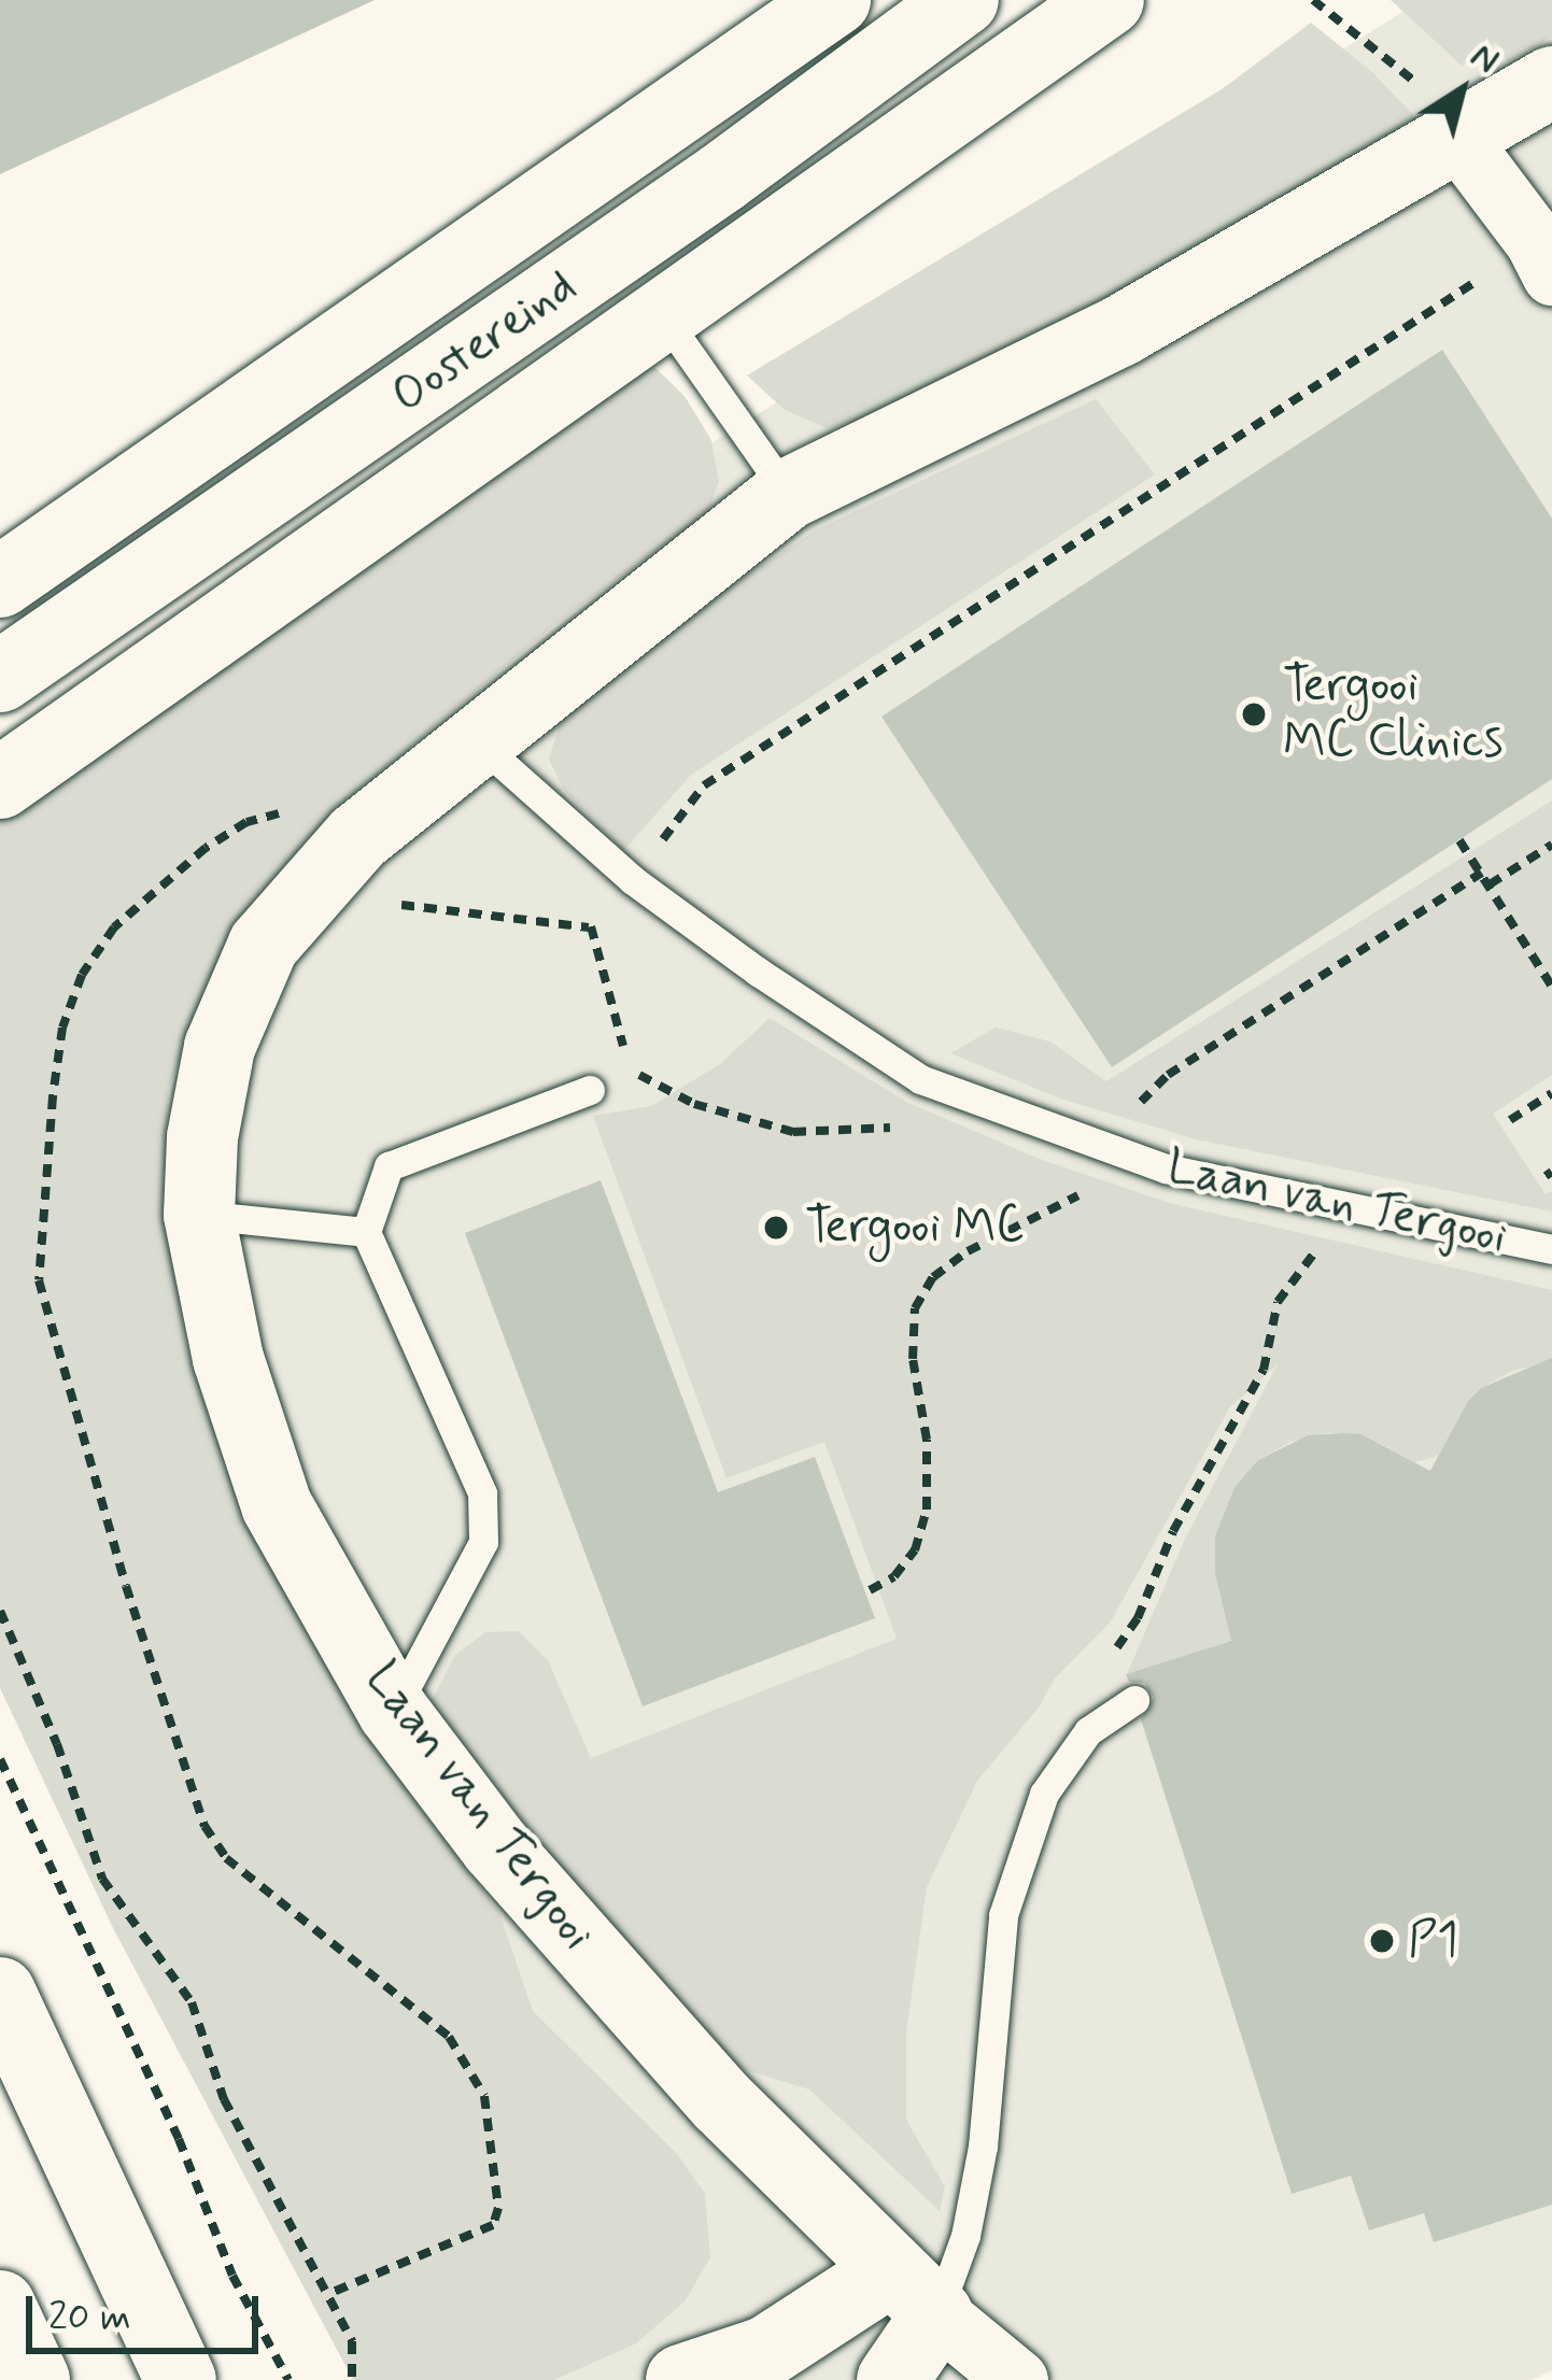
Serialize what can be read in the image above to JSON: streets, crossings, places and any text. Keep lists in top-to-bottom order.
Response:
{
  "streets": {
    "main road": ["Oostereind", "Laan van Tergooi"]
  },
  "places": ["Tergooi MC Clinics", "Tergooi MC", "P1"],
  "scale_bar": "20 m",
  "north": "top right"
}
